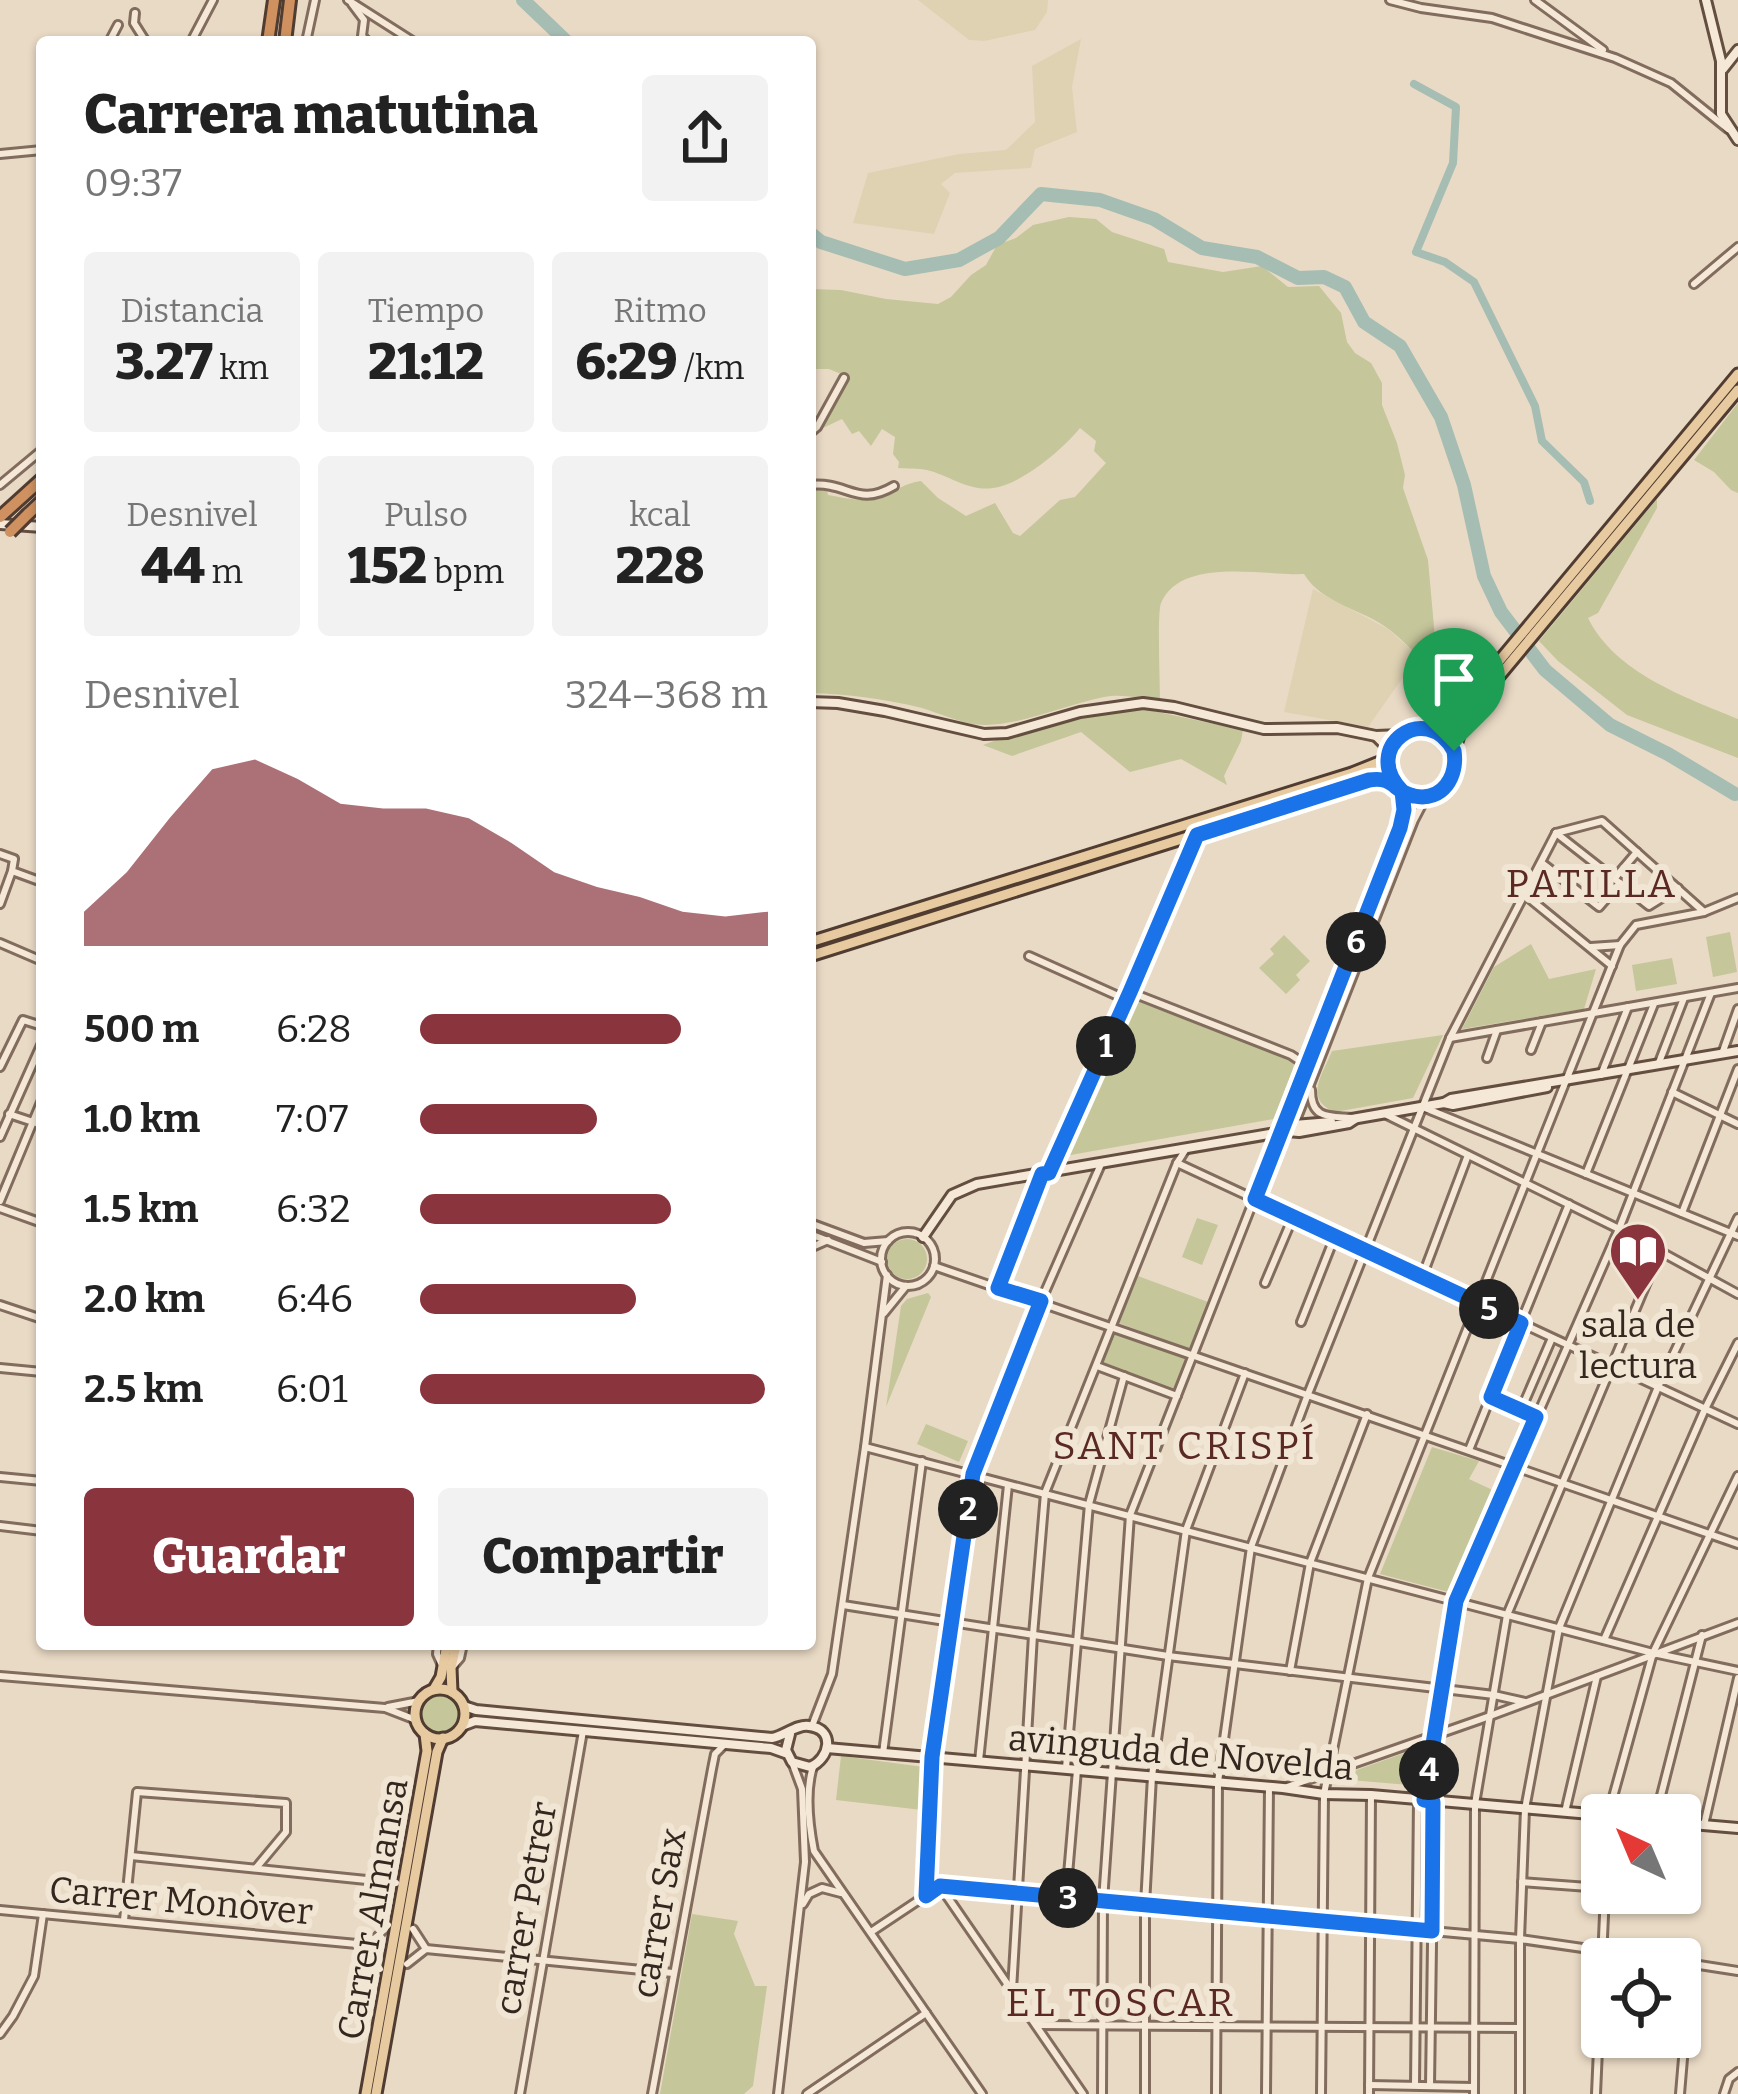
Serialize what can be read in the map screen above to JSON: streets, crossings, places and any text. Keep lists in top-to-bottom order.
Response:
{
  "streets": {
    "main road": ["Carrer Almansa"],
    "street": [
      "avinguda de Novelda",
      "Carrer Monòver",
      "carrer Petrer",
      "carrer Sax"
    ]
  },
  "districts": ["PATILLA", "SANT CRISPÍ", "EL TOSCAR"],
  "places": {
    "library": ["sala de lectura"]
  },
  "north": "top left",
  "page": {
    "heading": ["Carrera matutina", "09:37"],
    "stats": [
      ["Distancia", "3.27 km"],
      ["Tiempo", "21:12"],
      ["Ritmo", "6:29 /km"],
      ["Desnivel", "44 m"],
      ["Pulso", "152 bpm"],
      ["kcal", "228"]
    ],
    "chart": ["Desnivel", "324–368 m"],
    "pins": [
      "6",
      "1",
      "5",
      "2",
      "4",
      "3"
    ],
    "list": [
      {
        "name": "500 m",
        "note": "6:28"
      },
      {
        "name": "1.0 km",
        "note": "7:07"
      },
      {
        "name": "1.5 km",
        "note": "6:32"
      },
      {
        "name": "2.0 km",
        "note": "6:46"
      },
      {
        "name": "2.5 km",
        "note": "6:01"
      }
    ],
    "buttons": ["Guardar", "Compartir"]
  }
}
